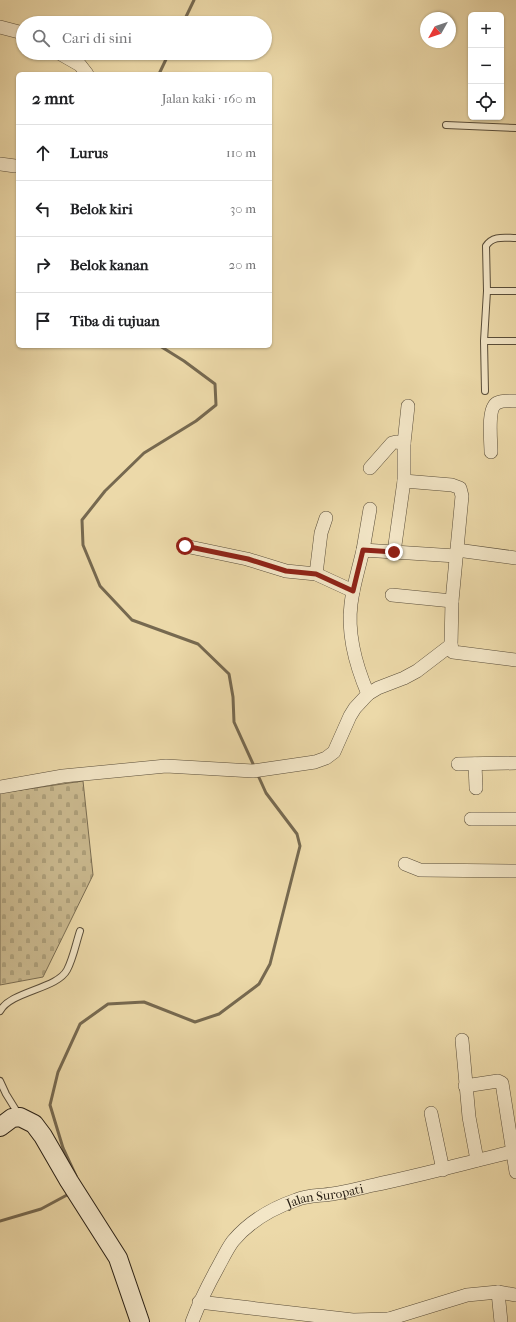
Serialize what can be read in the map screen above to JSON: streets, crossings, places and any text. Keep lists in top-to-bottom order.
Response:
{
  "streets": {
    "street": ["Jalan Suropati"]
  },
  "north": "bottom left",
  "page": {
    "map_buttons": ["+", "−"],
    "search": "Cari di sini",
    "heading": ["2 mnt", "Jalan kaki · 160 m"],
    "list": [
      ["Lurus", "110 m"],
      ["Belok kiri", "30 m"],
      ["Belok kanan", "20 m"],
      "Tiba di tujuan"
    ]
  }
}
